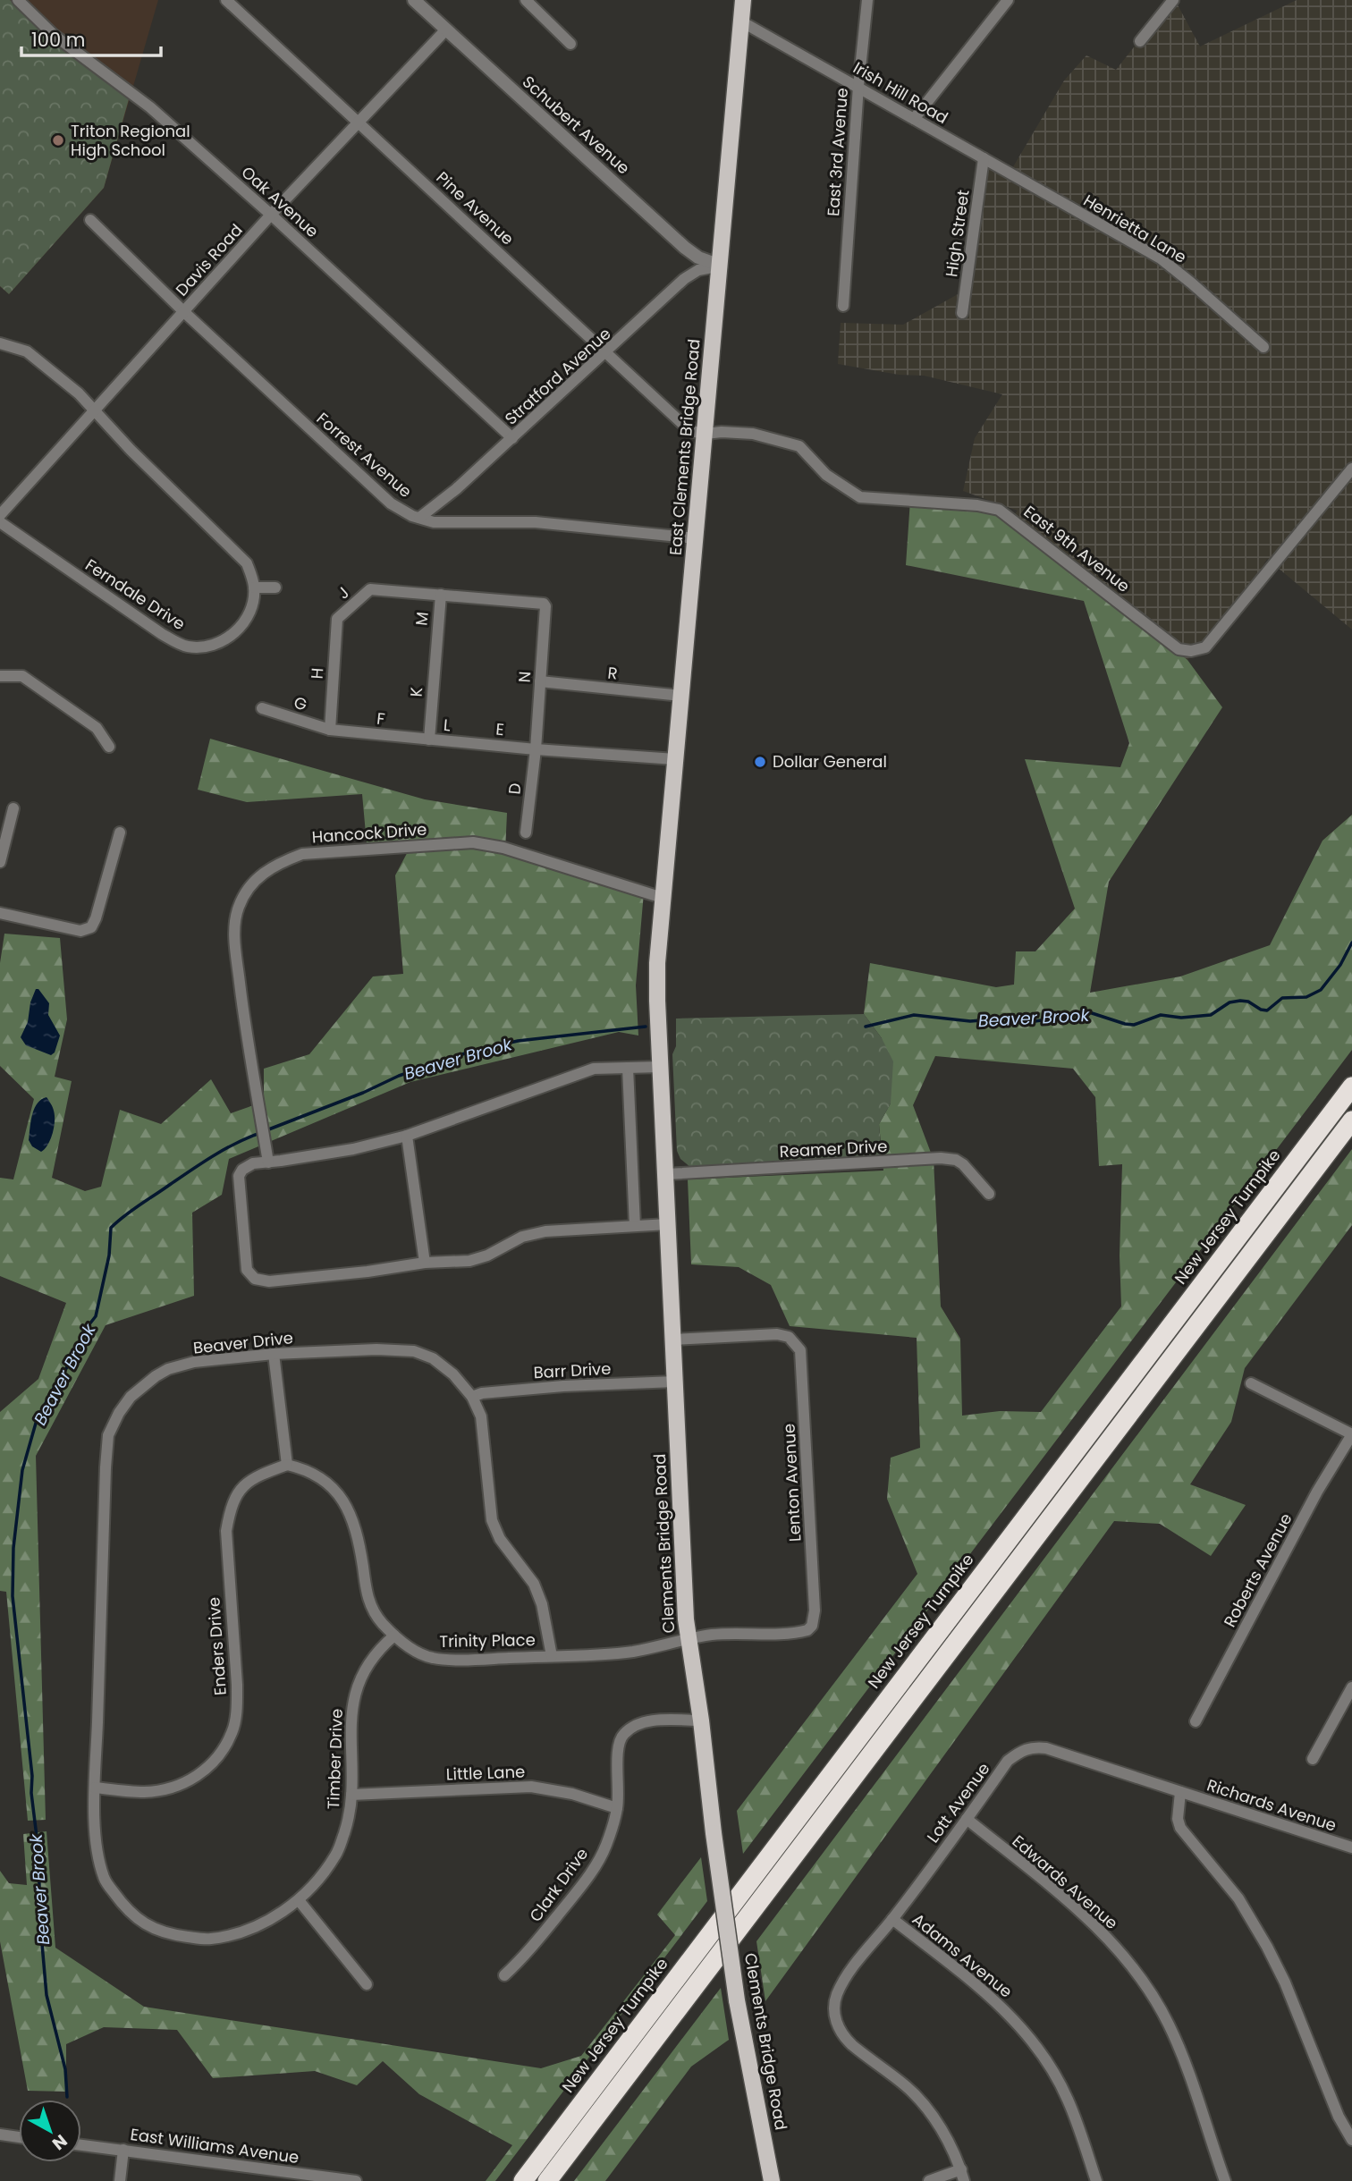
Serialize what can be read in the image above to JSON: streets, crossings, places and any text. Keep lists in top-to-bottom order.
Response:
{
  "streets": {
    "highway": ["New Jersey Turnpike"],
    "main road": ["East Clements Bridge Road", "Clements Bridge Road"],
    "street": [
      "Irish Hill Road",
      "Schubert Avenue",
      "East 3rd Avenue",
      "Oak Avenue",
      "Pine Avenue",
      "Henrietta Lane",
      "High Street",
      "Davis Road",
      "Stratford Avenue",
      "Forrest Avenue",
      "East 9th Avenue",
      "J",
      "Ferndale Drive",
      "M",
      "H",
      "R",
      "N",
      "K",
      "G",
      "F",
      "L",
      "E",
      "D",
      "Hancock Drive",
      "Reamer Drive",
      "Beaver Drive",
      "Barr Drive",
      "Lenton Avenue",
      "Roberts Avenue",
      "Trinity Place",
      "Enders Drive",
      "Timber Drive",
      "Little Lane",
      "Lott Avenue",
      "Richards Avenue",
      "Edwards Avenue",
      "Clark Drive",
      "Adams Avenue",
      "East Williams Avenue"
    ]
  },
  "crossings": [
    ["Irish Hill Road", "East 3rd Avenue"],
    ["Irish Hill Road", "Henrietta Lane"],
    ["Irish Hill Road", "High Street"],
    ["Irish Hill Road", "East Clements Bridge Road"],
    ["Schubert Avenue", "Davis Road"],
    ["Schubert Avenue", "Stratford Avenue"],
    ["Schubert Avenue", "East Clements Bridge Road"],
    ["Oak Avenue", "Davis Road"],
    ["Oak Avenue", "Stratford Avenue"],
    ["Pine Avenue", "Davis Road"],
    ["Pine Avenue", "Stratford Avenue"],
    ["Pine Avenue", "East Clements Bridge Road"],
    ["Pine Avenue", "East 9th Avenue"],
    ["Davis Road", "Forrest Avenue"],
    ["Stratford Avenue", "East Clements Bridge Road"],
    ["Stratford Avenue", "Forrest Avenue"],
    ["East Clements Bridge Road", "Forrest Avenue"],
    ["East Clements Bridge Road", "East 9th Avenue"],
    ["East Clements Bridge Road", "R"],
    ["East Clements Bridge Road", "Hancock Drive"],
    ["East Clements Bridge Road", "Clements Bridge Road"],
    ["J", "M"],
    ["J", "H"],
    ["J", "N"],
    ["M", "N"],
    ["M", "K"],
    ["H", "G"],
    ["H", "F"],
    ["R", "N"],
    ["N", "E"],
    ["N", "D"],
    ["K", "F"],
    ["K", "L"],
    ["G", "F"],
    ["F", "L"],
    ["L", "E"],
    ["E", "D"],
    ["Hancock Drive", "Clements Bridge Road"],
    ["Reamer Drive", "Clements Bridge Road"],
    ["Beaver Drive", "Barr Drive"],
    ["Beaver Drive", "Trinity Place"],
    ["Beaver Drive", "Enders Drive"],
    ["Beaver Drive", "Timber Drive"],
    ["Barr Drive", "Clements Bridge Road"],
    ["Lenton Avenue", "Clements Bridge Road"],
    ["Lenton Avenue", "Trinity Place"],
    ["Clements Bridge Road", "Trinity Place"],
    ["Clements Bridge Road", "Clark Drive"],
    ["Trinity Place", "Enders Drive"],
    ["Trinity Place", "Timber Drive"],
    ["Enders Drive", "Timber Drive"],
    ["Timber Drive", "Little Lane"],
    ["Little Lane", "Clark Drive"],
    ["Lott Avenue", "Richards Avenue"],
    ["Lott Avenue", "Edwards Avenue"],
    ["Lott Avenue", "Adams Avenue"]
  ],
  "water": ["Beaver Brook"],
  "places": ["Triton Regional High School", "Dollar General"],
  "scale_bar": "100 m",
  "north": "bottom right"
}
